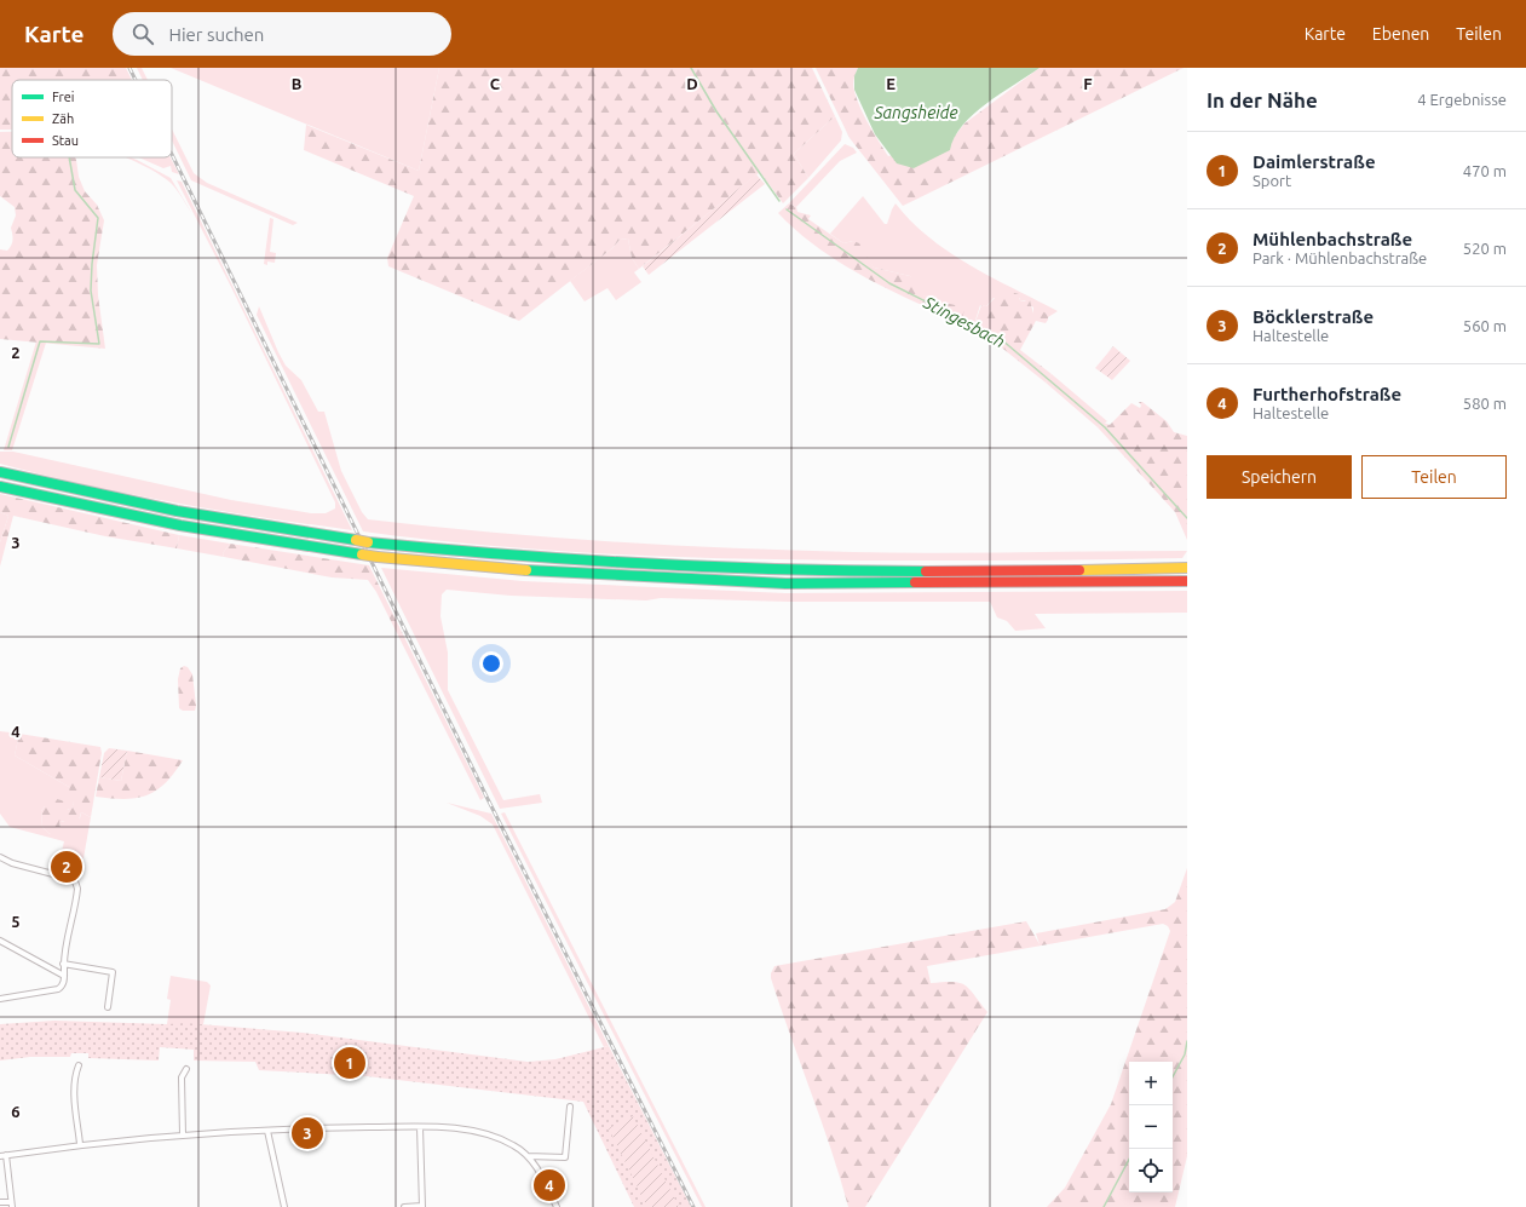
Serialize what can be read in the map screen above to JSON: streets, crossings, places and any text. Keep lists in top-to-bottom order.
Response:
{
  "water": ["Sangsheide", "Stingesbach"],
  "legend": ["Frei", "Zäh", "Stau"],
  "page": {
    "header": "Karte",
    "search": "Hier suchen",
    "nav": ["Karte", "Ebenen", "Teilen"],
    "heading": ["In der Nähe", "4 Ergebnisse"],
    "list": [
      {
        "mark": "1",
        "name": "Daimlerstraße",
        "note": "Sport",
        "value": "470 m"
      },
      {
        "mark": "2",
        "name": "Mühlenbachstraße",
        "note": "Park · Mühlenbachstraße",
        "value": "520 m"
      },
      {
        "mark": "3",
        "name": "Böcklerstraße",
        "note": "Haltestelle",
        "value": "560 m"
      },
      {
        "mark": "4",
        "name": "Furtherhofstraße",
        "note": "Haltestelle",
        "value": "580 m"
      }
    ],
    "buttons": ["Speichern", "Teilen"],
    "pins": [
      "2",
      "1",
      "3",
      "4"
    ],
    "map_buttons": ["+", "−"]
  },
  "grid": {
    "columns": [
      "B",
      "C",
      "D",
      "E",
      "F"
    ],
    "rows": [
      "2",
      "3",
      "4",
      "5",
      "6"
    ]
  }
}
